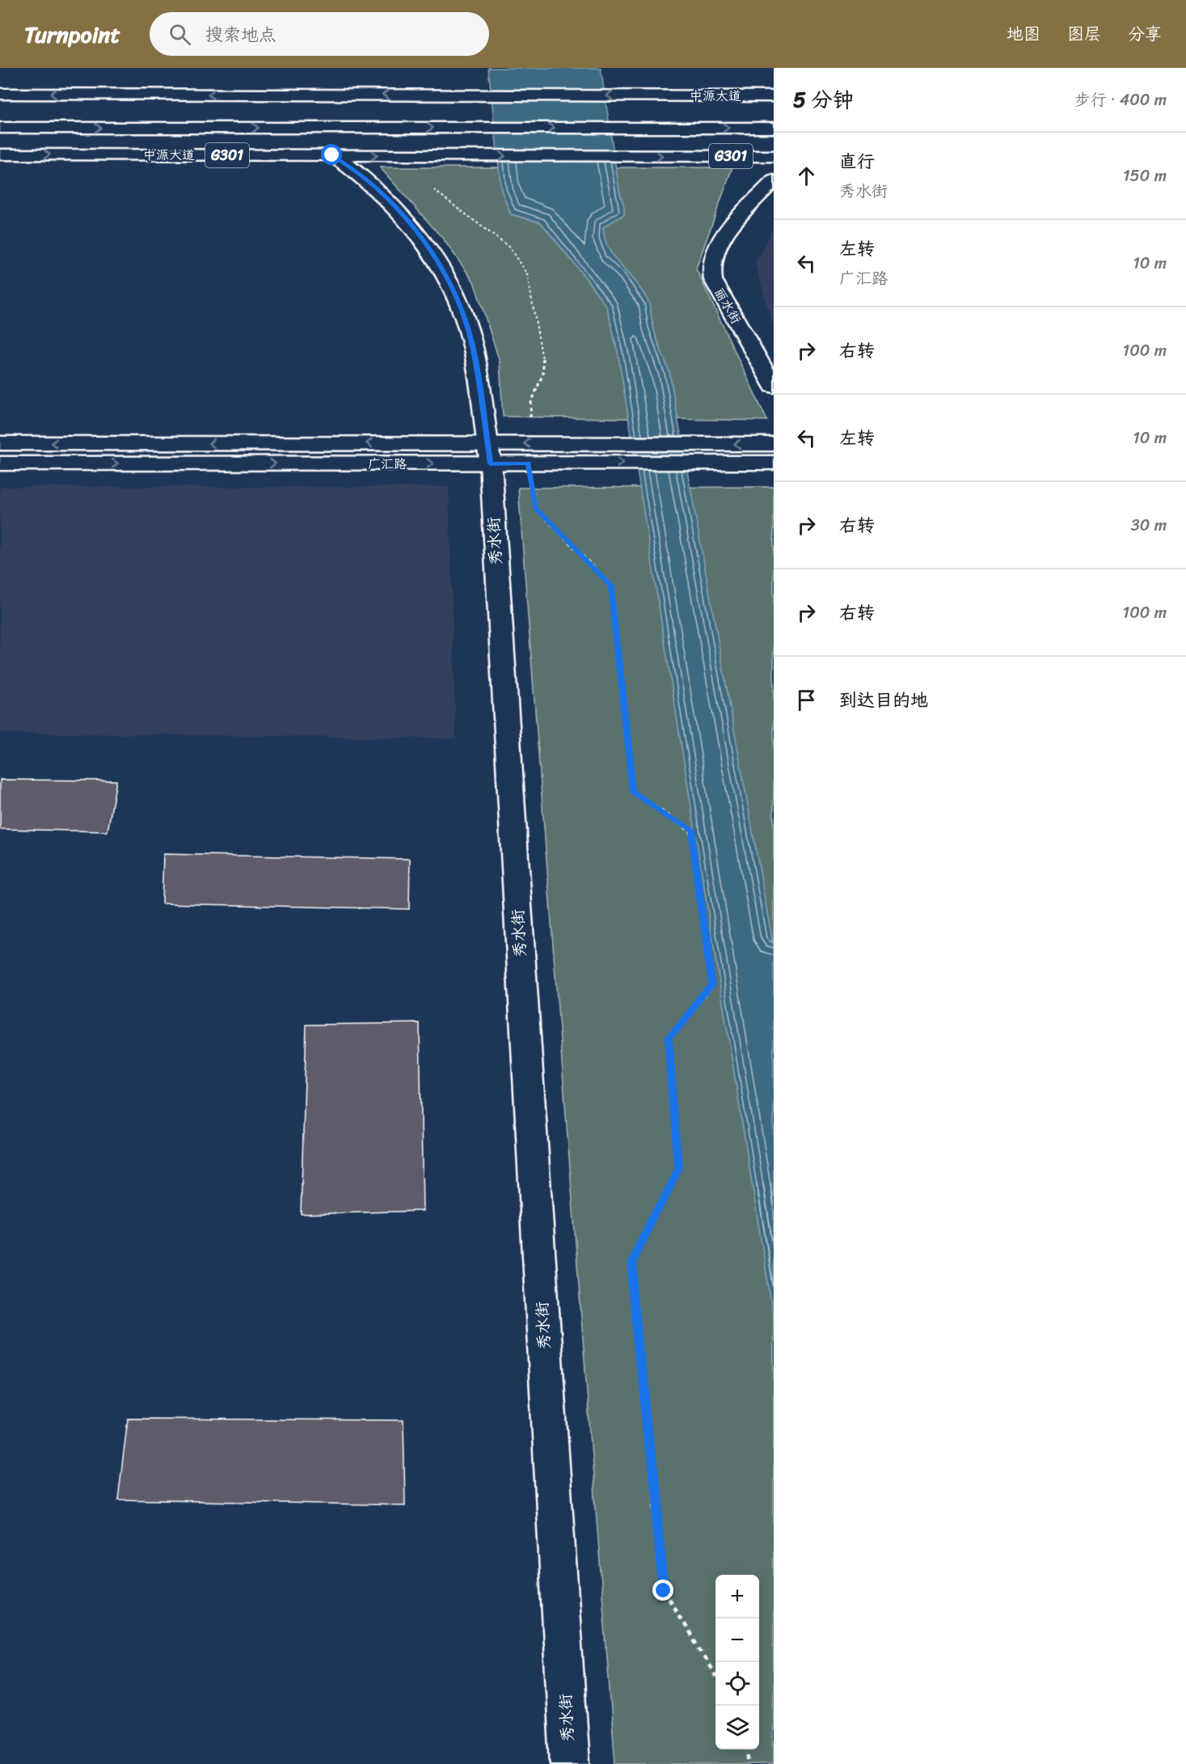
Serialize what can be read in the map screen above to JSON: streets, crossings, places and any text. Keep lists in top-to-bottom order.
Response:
{
  "streets": {
    "main road": [
      "中源大道",
      "G301",
      "丽水街",
      "广汇路",
      "秀水街"
    ]
  },
  "crossings": [
    ["中源大道", "秀水街"],
    ["广汇路", "秀水街"]
  ],
  "page": {
    "header": "Turnpoint",
    "search": "搜索地点",
    "nav": ["地图", "图层", "分享"],
    "heading": ["5 分钟", "步行 · 400 m"],
    "list": [
      ["直行", "秀水街", "150 m"],
      ["左转", "广汇路", "10 m"],
      ["右转", "100 m"],
      ["左转", "10 m"],
      ["右转", "30 m"],
      ["右转", "100 m"],
      "到达目的地"
    ],
    "map_buttons": ["+", "−"]
  }
}
